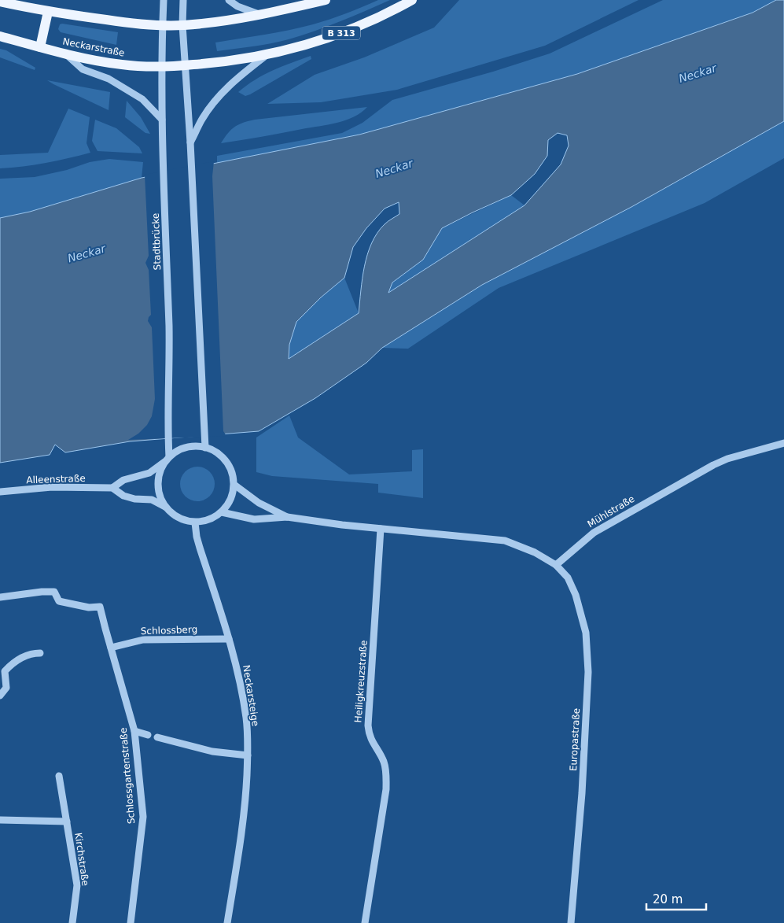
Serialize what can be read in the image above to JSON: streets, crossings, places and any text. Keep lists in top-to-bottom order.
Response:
{
  "streets": {
    "main road": ["B 313", "Neckarstraße"],
    "street": [
      "Stadtbrücke",
      "Alleenstraße",
      "Mühlstraße",
      "Schlossberg",
      "Heiligkreuzstraße",
      "Neckarsteige",
      "Europastraße",
      "Schlossgartenstraße",
      "Kirchstraße"
    ]
  },
  "crossings": [
    ["B 313", "Neckarstraße"],
    ["Neckarstraße", "Stadtbrücke"],
    ["Stadtbrücke", "Alleenstraße"],
    ["Stadtbrücke", "Neckarsteige"],
    ["Alleenstraße", "Neckarsteige"],
    ["Mühlstraße", "Europastraße"],
    ["Schlossberg", "Neckarsteige"],
    ["Schlossberg", "Schlossgartenstraße"]
  ],
  "water": ["Neckar"],
  "scale_bar": "20 m"
}
